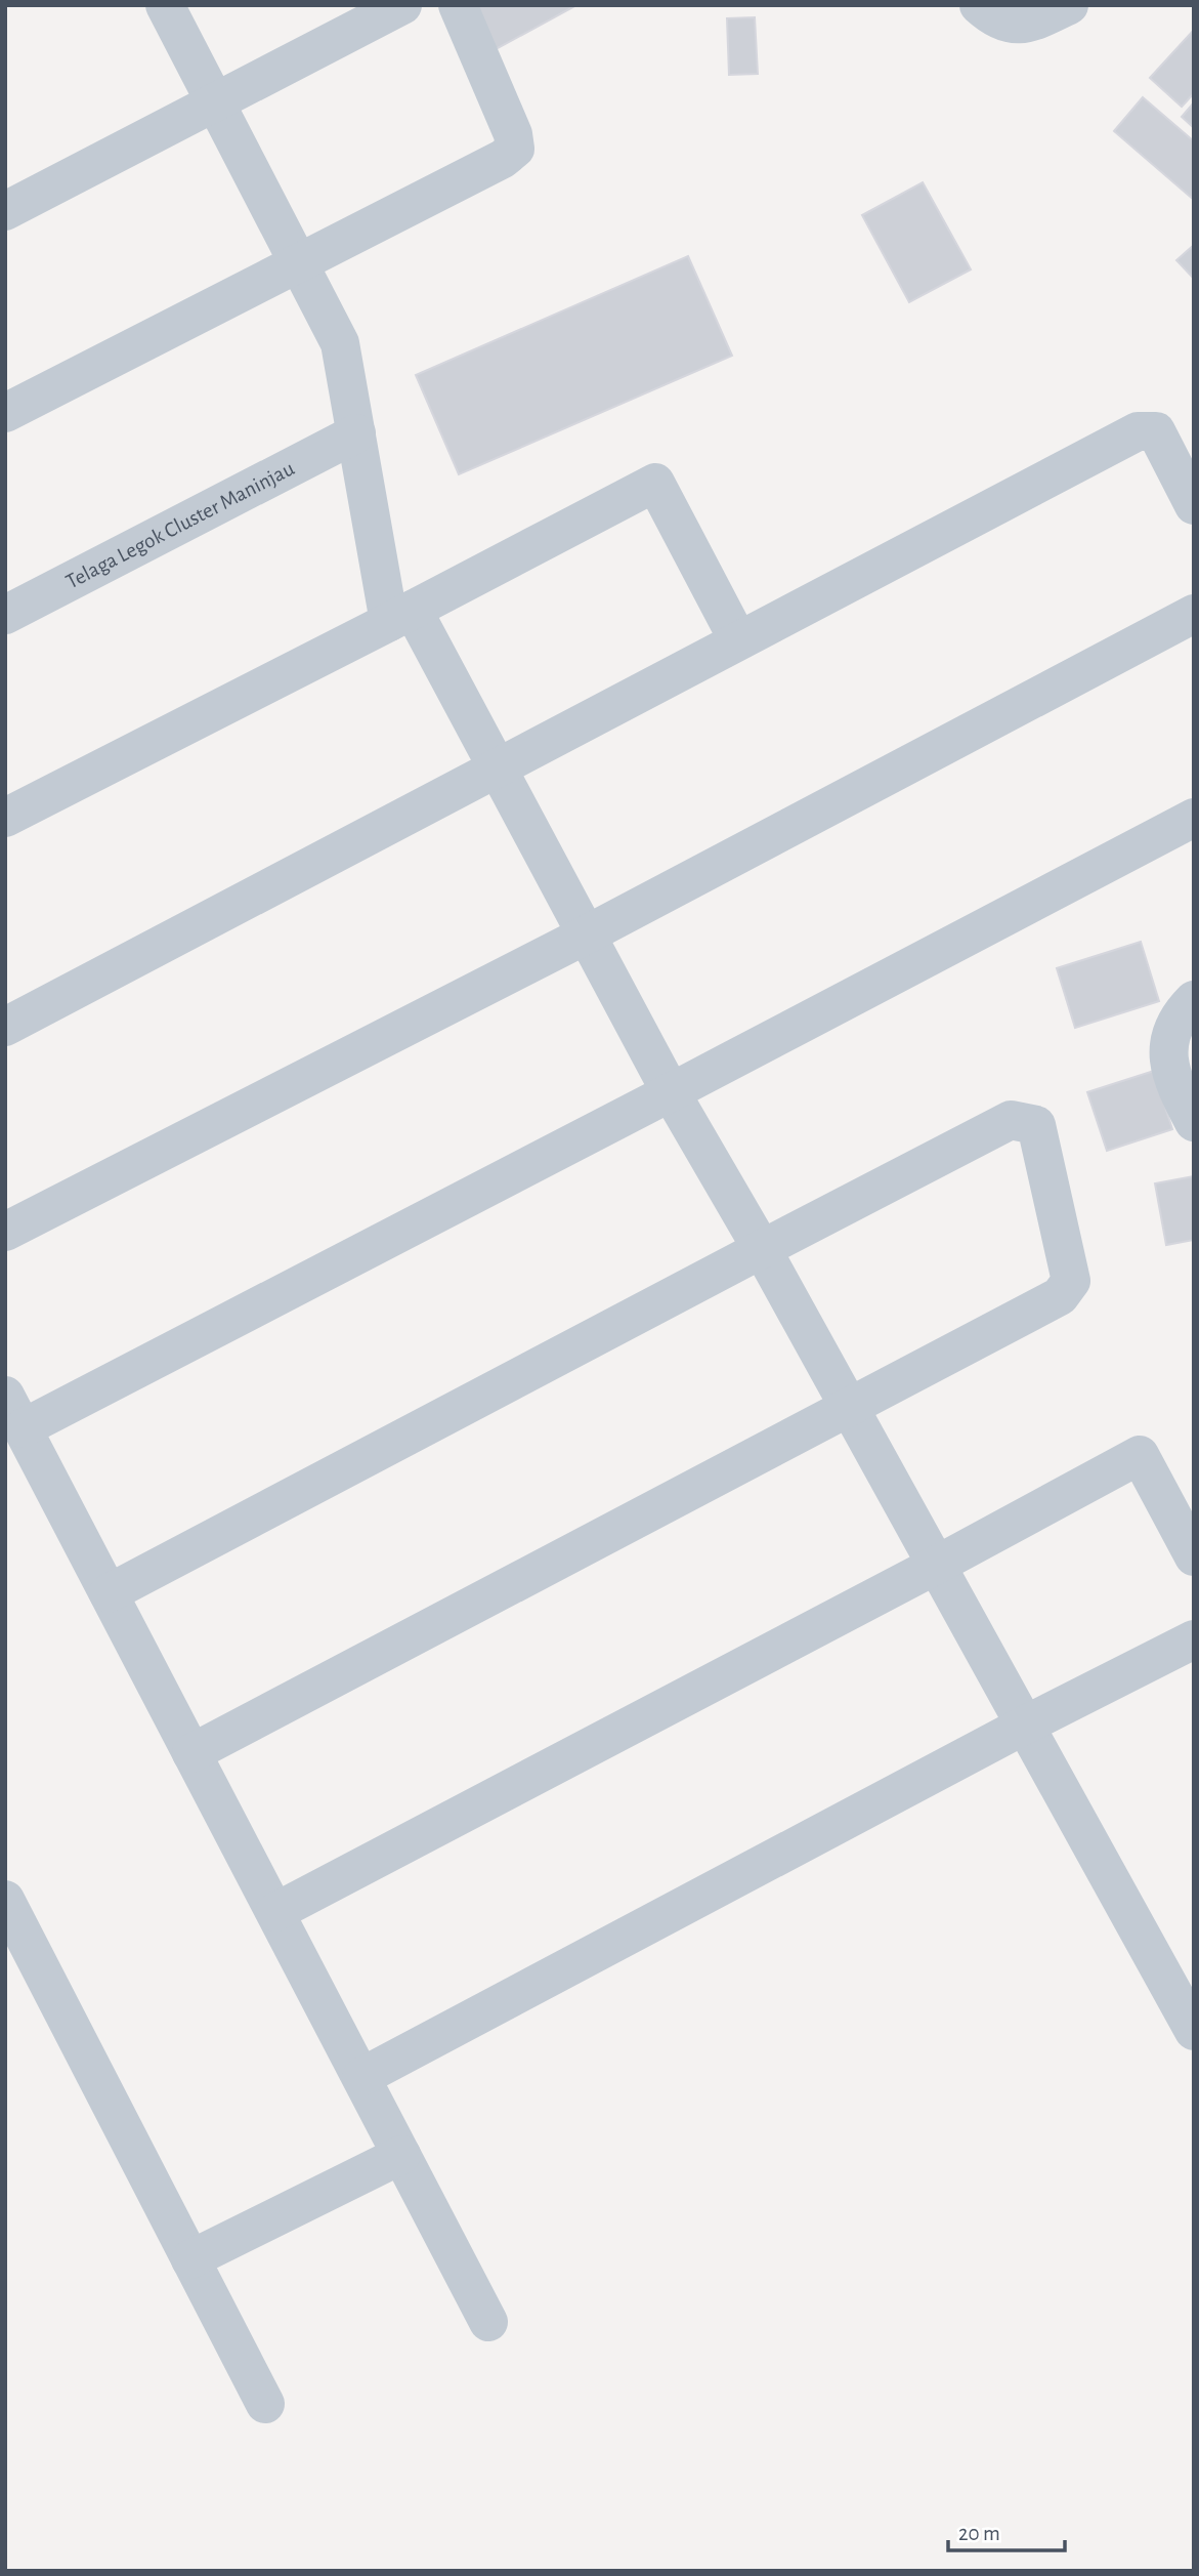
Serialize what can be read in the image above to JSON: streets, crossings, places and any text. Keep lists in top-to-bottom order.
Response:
{
  "streets": {
    "street": ["Telaga Legok Cluster Maninjau"]
  },
  "scale_bar": "20 m"
}
